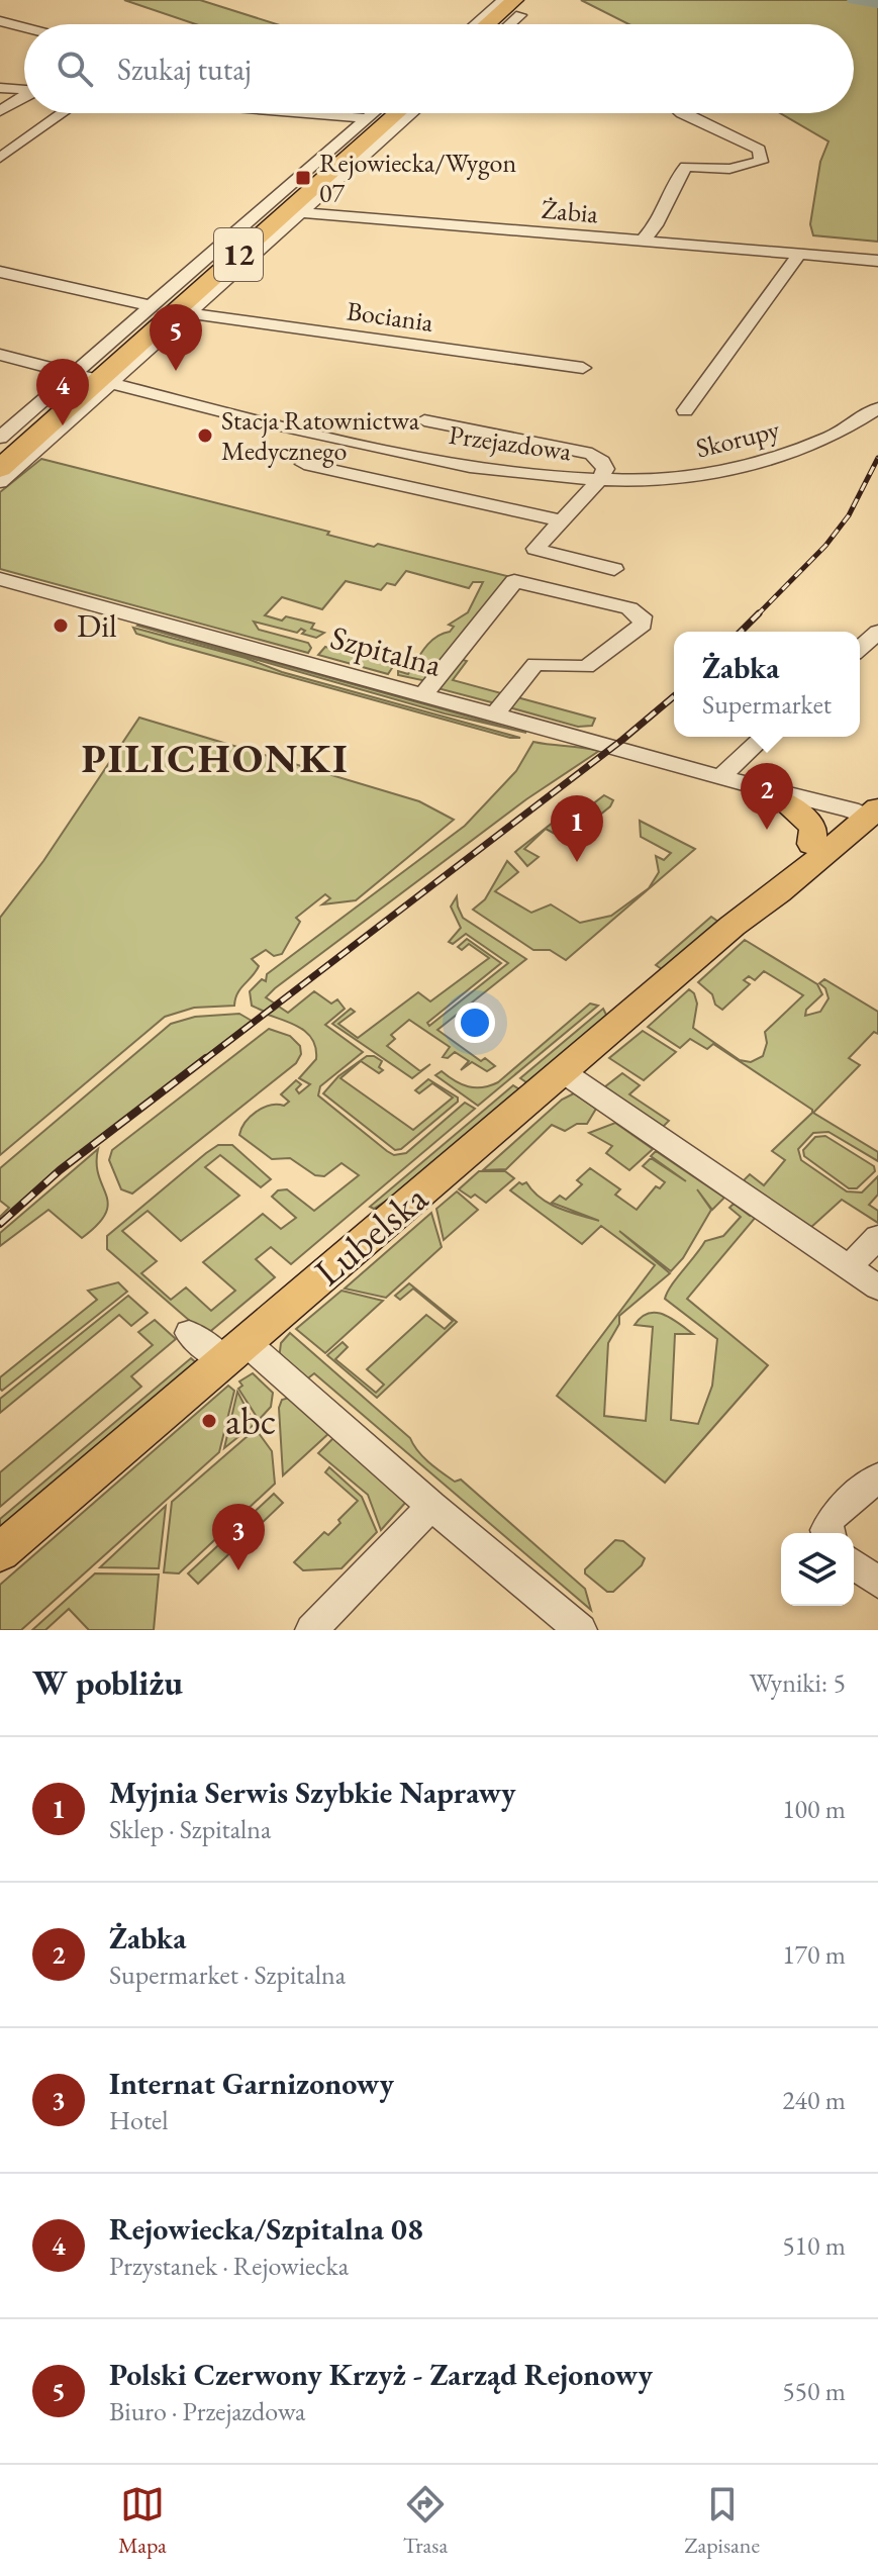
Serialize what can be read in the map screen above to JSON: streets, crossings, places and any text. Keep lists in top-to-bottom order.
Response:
{
  "streets": {
    "highway": ["12"],
    "main road": ["Lubelska"],
    "street": [
      "Żabia",
      "Bociania",
      "Skorupy",
      "Przejazdowa",
      "Szpitalna"
    ]
  },
  "crossings": [
    ["12", "Przejazdowa"],
    ["Skorupy", "Przejazdowa"],
    ["Szpitalna", "Lubelska"]
  ],
  "districts": ["PILICHONKI"],
  "places": {
    "transit": ["Rejowiecka/Wygon 07"],
    "other": ["Stacja Ratownictwa Medycznego", "Dil", "abc"]
  },
  "page": {
    "search": "Szukaj tutaj",
    "pins": [
      "5",
      "4",
      "2",
      "1",
      "3"
    ],
    "popup": ["Żabka", "Supermarket"],
    "heading": ["W pobliżu", "Wyniki: 5"],
    "list": [
      {
        "mark": "1",
        "name": "Myjnia Serwis Szybkie Naprawy",
        "note": "Sklep · Szpitalna",
        "value": "100 m"
      },
      {
        "mark": "2",
        "name": "Żabka",
        "note": "Supermarket · Szpitalna",
        "value": "170 m"
      },
      {
        "mark": "3",
        "name": "Internat Garnizonowy",
        "note": "Hotel",
        "value": "240 m"
      },
      {
        "mark": "4",
        "name": "Rejowiecka/Szpitalna 08",
        "note": "Przystanek · Rejowiecka",
        "value": "510 m"
      },
      {
        "mark": "5",
        "name": "Polski Czerwony Krzyż - Zarząd Rejonowy",
        "note": "Biuro · Przejazdowa",
        "value": "550 m"
      }
    ],
    "nav": ["Mapa", "Trasa", "Zapisane"]
  }
}
